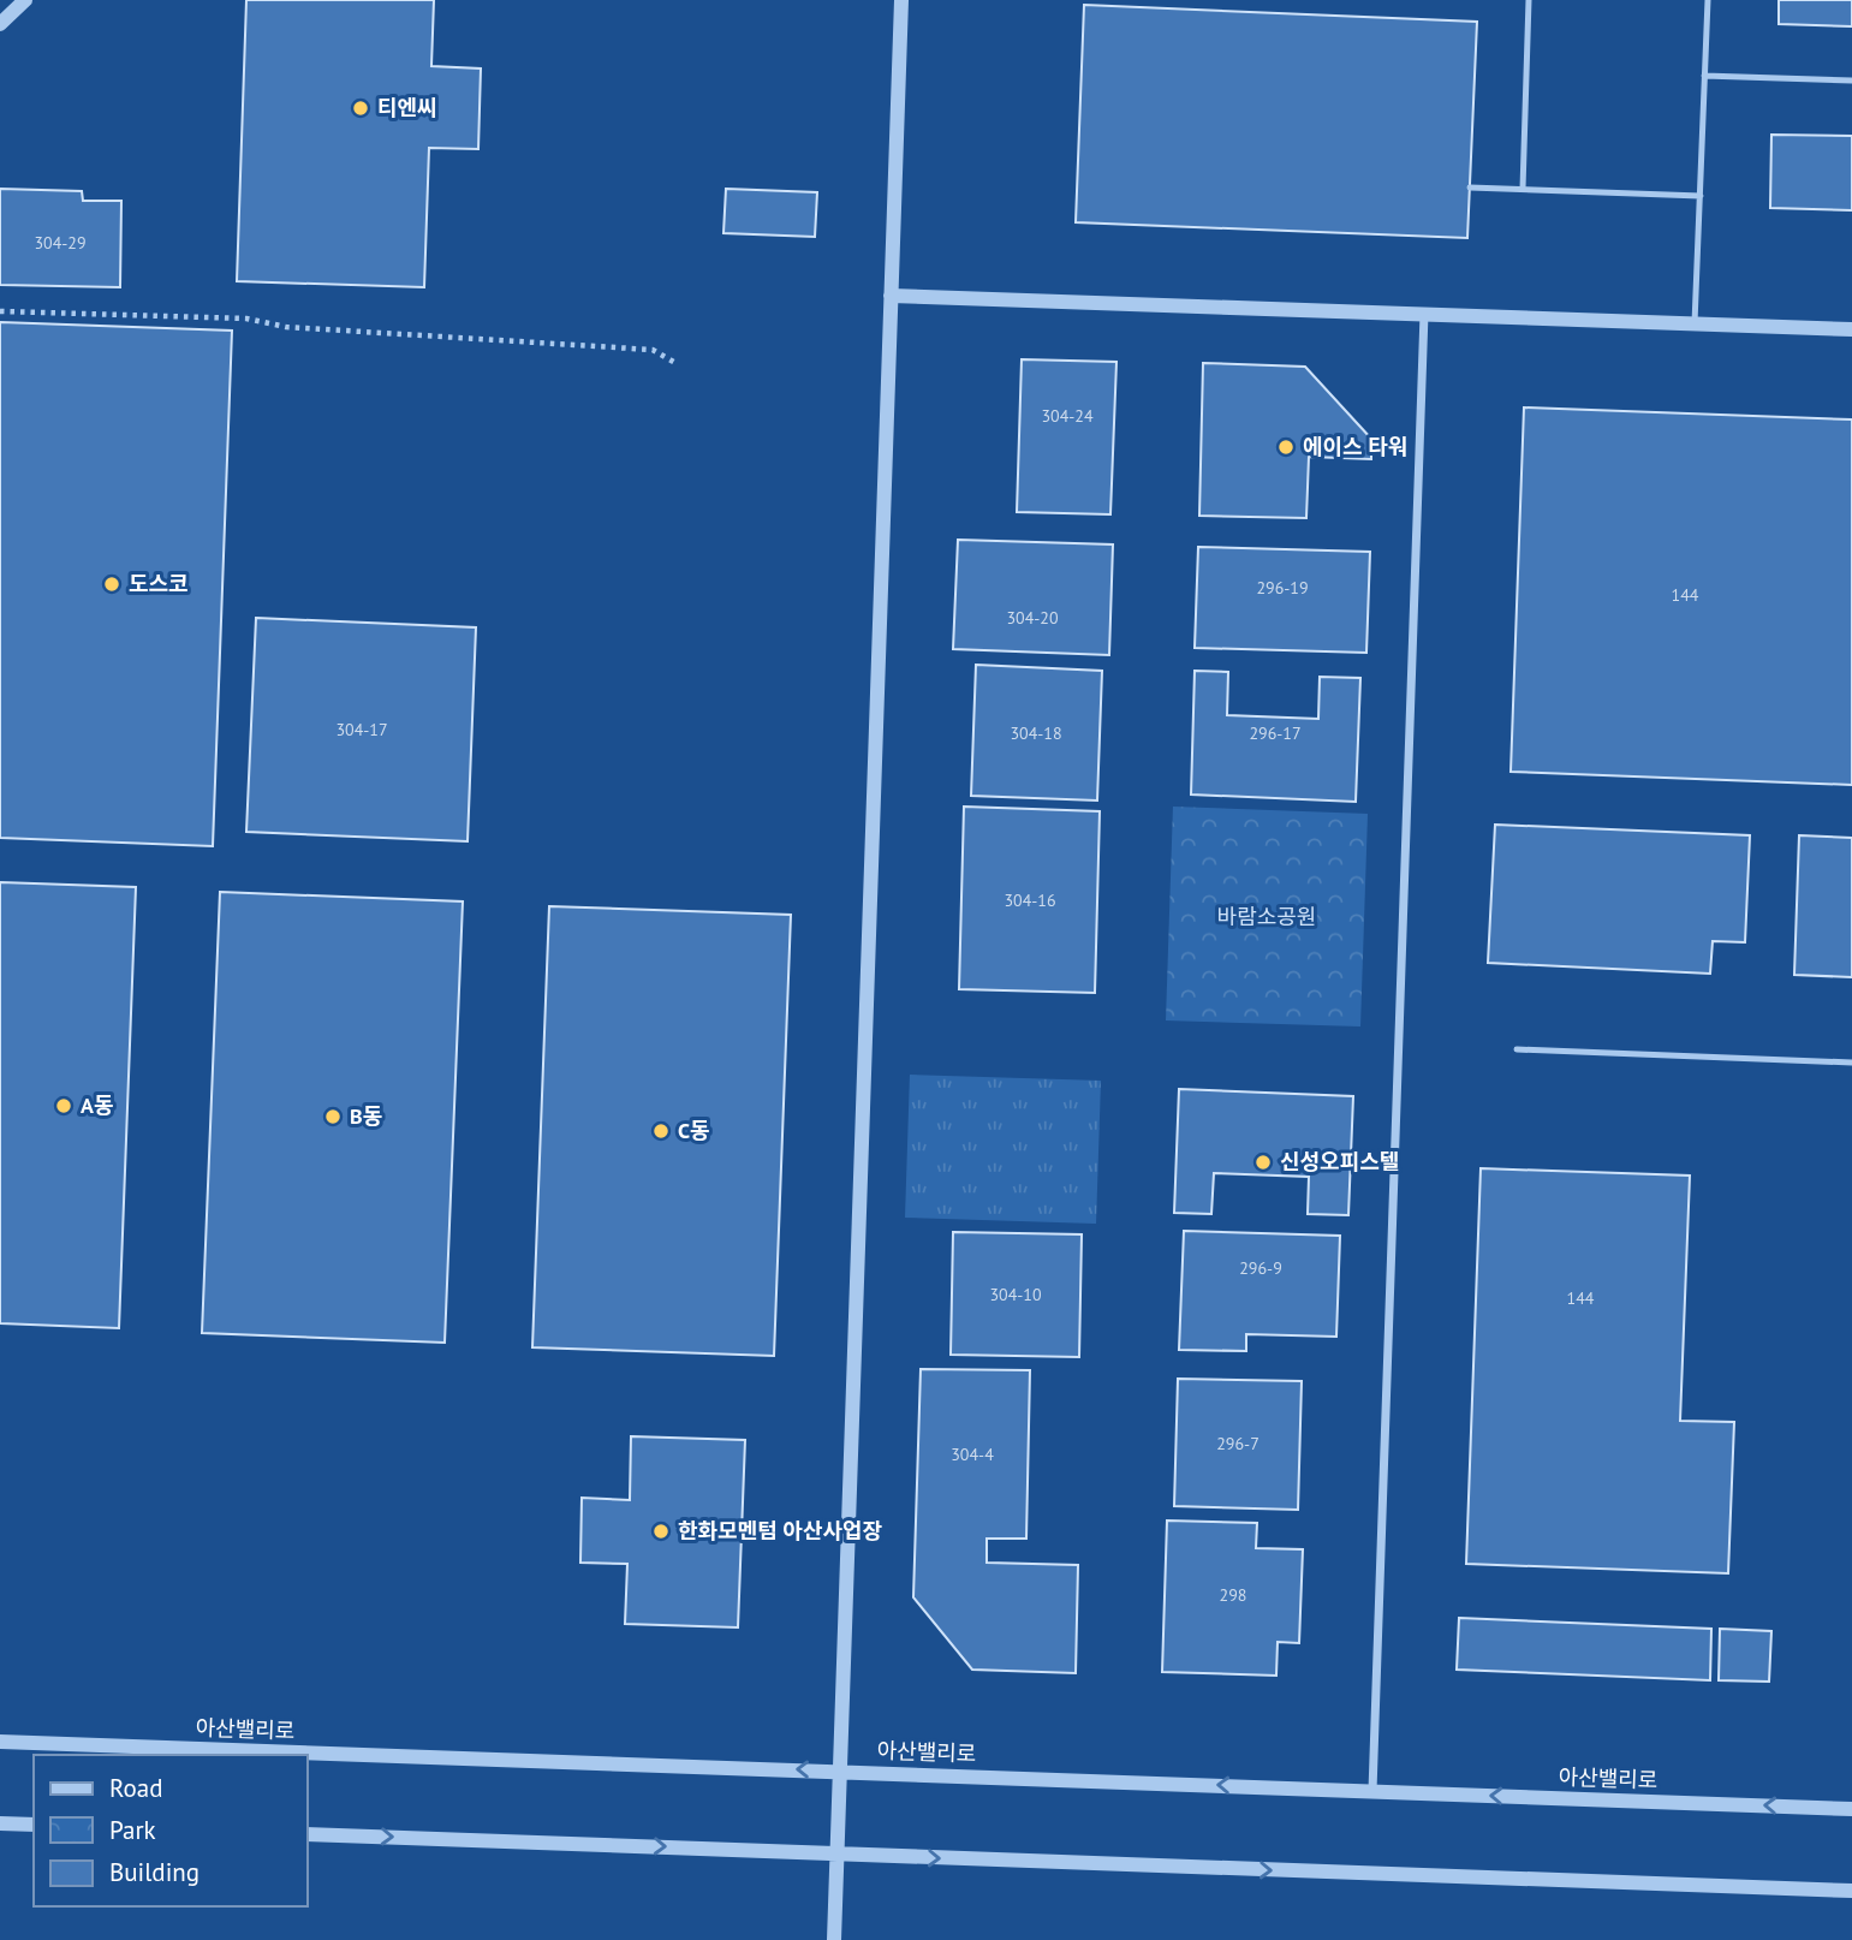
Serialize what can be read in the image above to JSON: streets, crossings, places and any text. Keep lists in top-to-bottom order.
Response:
{
  "streets": {
    "street": ["아산밸리로"]
  },
  "parks": ["바람소공원"],
  "places": [
    "티엔씨",
    "에이스 타워",
    "도스코",
    "A동",
    "B동",
    "C동",
    "신성오피스텔",
    "한화모멘텀 아산사업장"
  ],
  "house_numbers": [
    "304-29",
    "304-24",
    "296-19",
    "144",
    "304-20",
    "304-17",
    "304-18",
    "296-17",
    "304-16",
    "296-9",
    "304-10",
    "144",
    "296-7",
    "304-4",
    "298"
  ],
  "legend": ["Road", "Park", "Building"]
}
